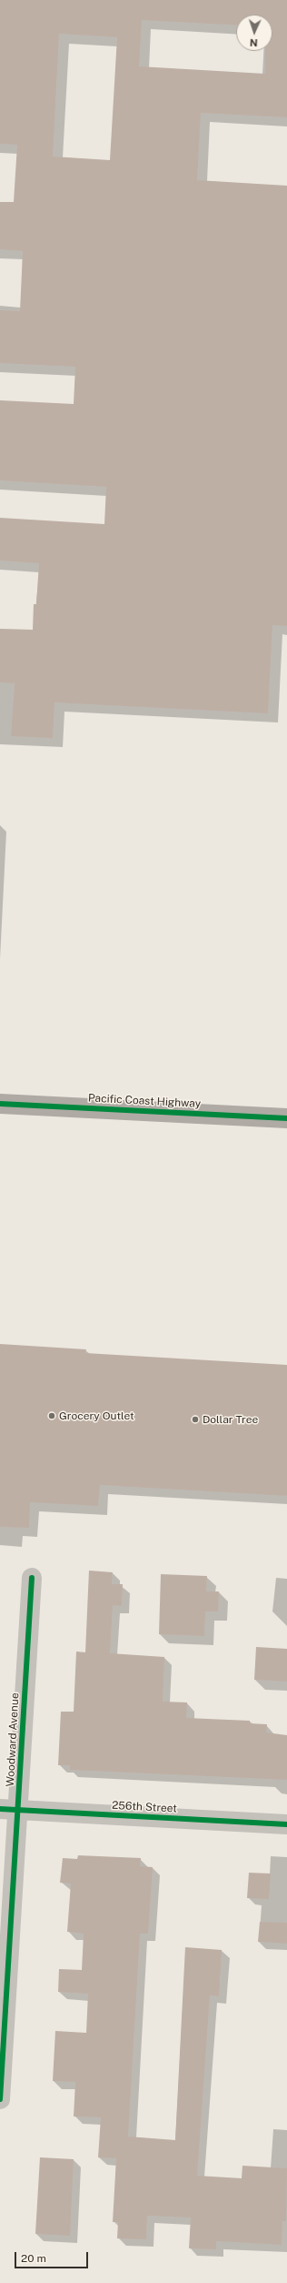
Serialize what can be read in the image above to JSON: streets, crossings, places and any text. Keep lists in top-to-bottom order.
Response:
{
  "streets": {
    "highway": ["Pacific Coast Highway"],
    "street": ["Woodward Avenue", "256th Street"]
  },
  "crossings": [
    ["Woodward Avenue", "256th Street"]
  ],
  "places": ["Grocery Outlet", "Dollar Tree"],
  "scale_bar": "20 m",
  "north": "bottom"
}
